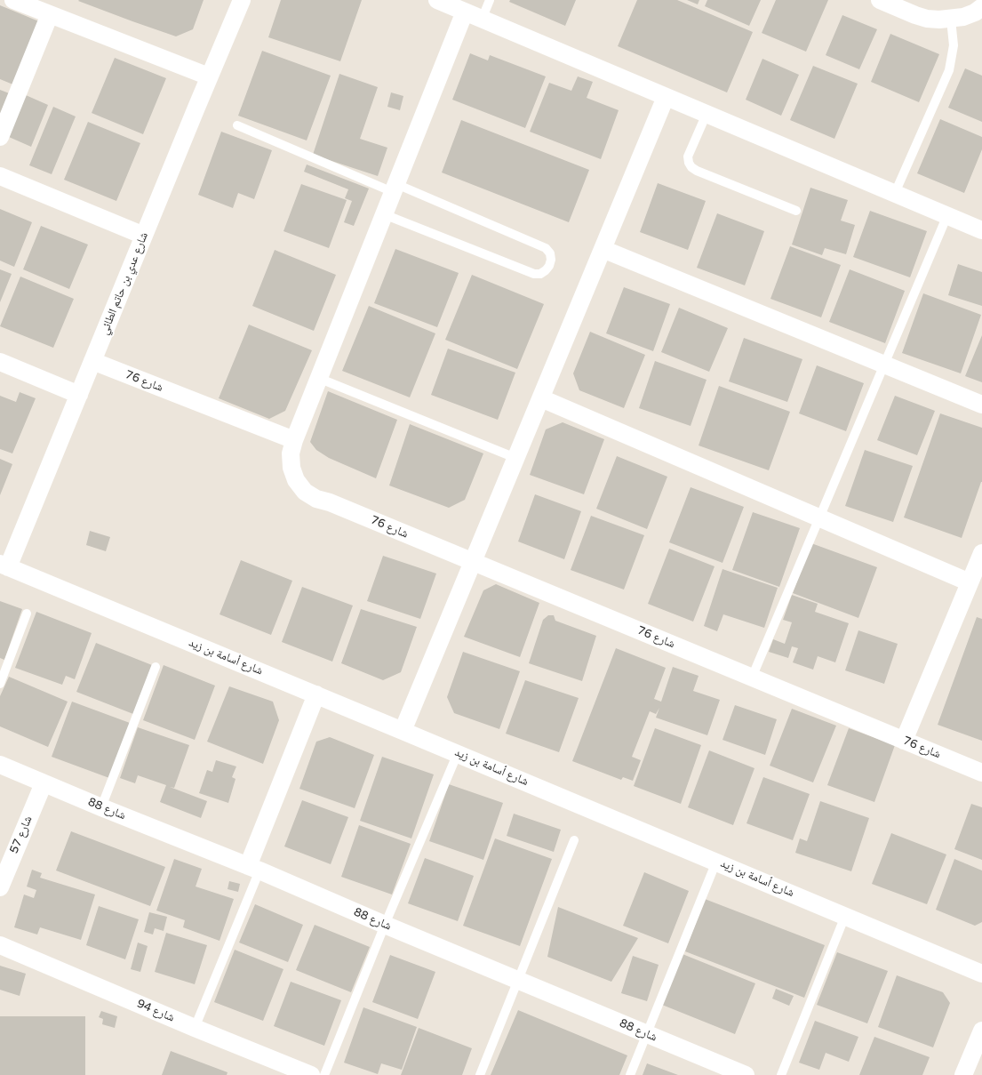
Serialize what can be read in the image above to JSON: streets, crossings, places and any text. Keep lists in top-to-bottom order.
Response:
{
  "streets": {
    "street": [
      "شارع عدي بن حاتم الطائي",
      "شارع 76",
      "شارع أسامة بن زيد",
      "شارع 88",
      "شارع 57",
      "شارع 94"
    ]
  },
  "crossings": [
    ["شارع عدي بن حاتم الطائي", "شارع 76"],
    ["شارع عدي بن حاتم الطائي", "شارع أسامة بن زيد"],
    ["شارع 88", "شارع 57"]
  ]
}
